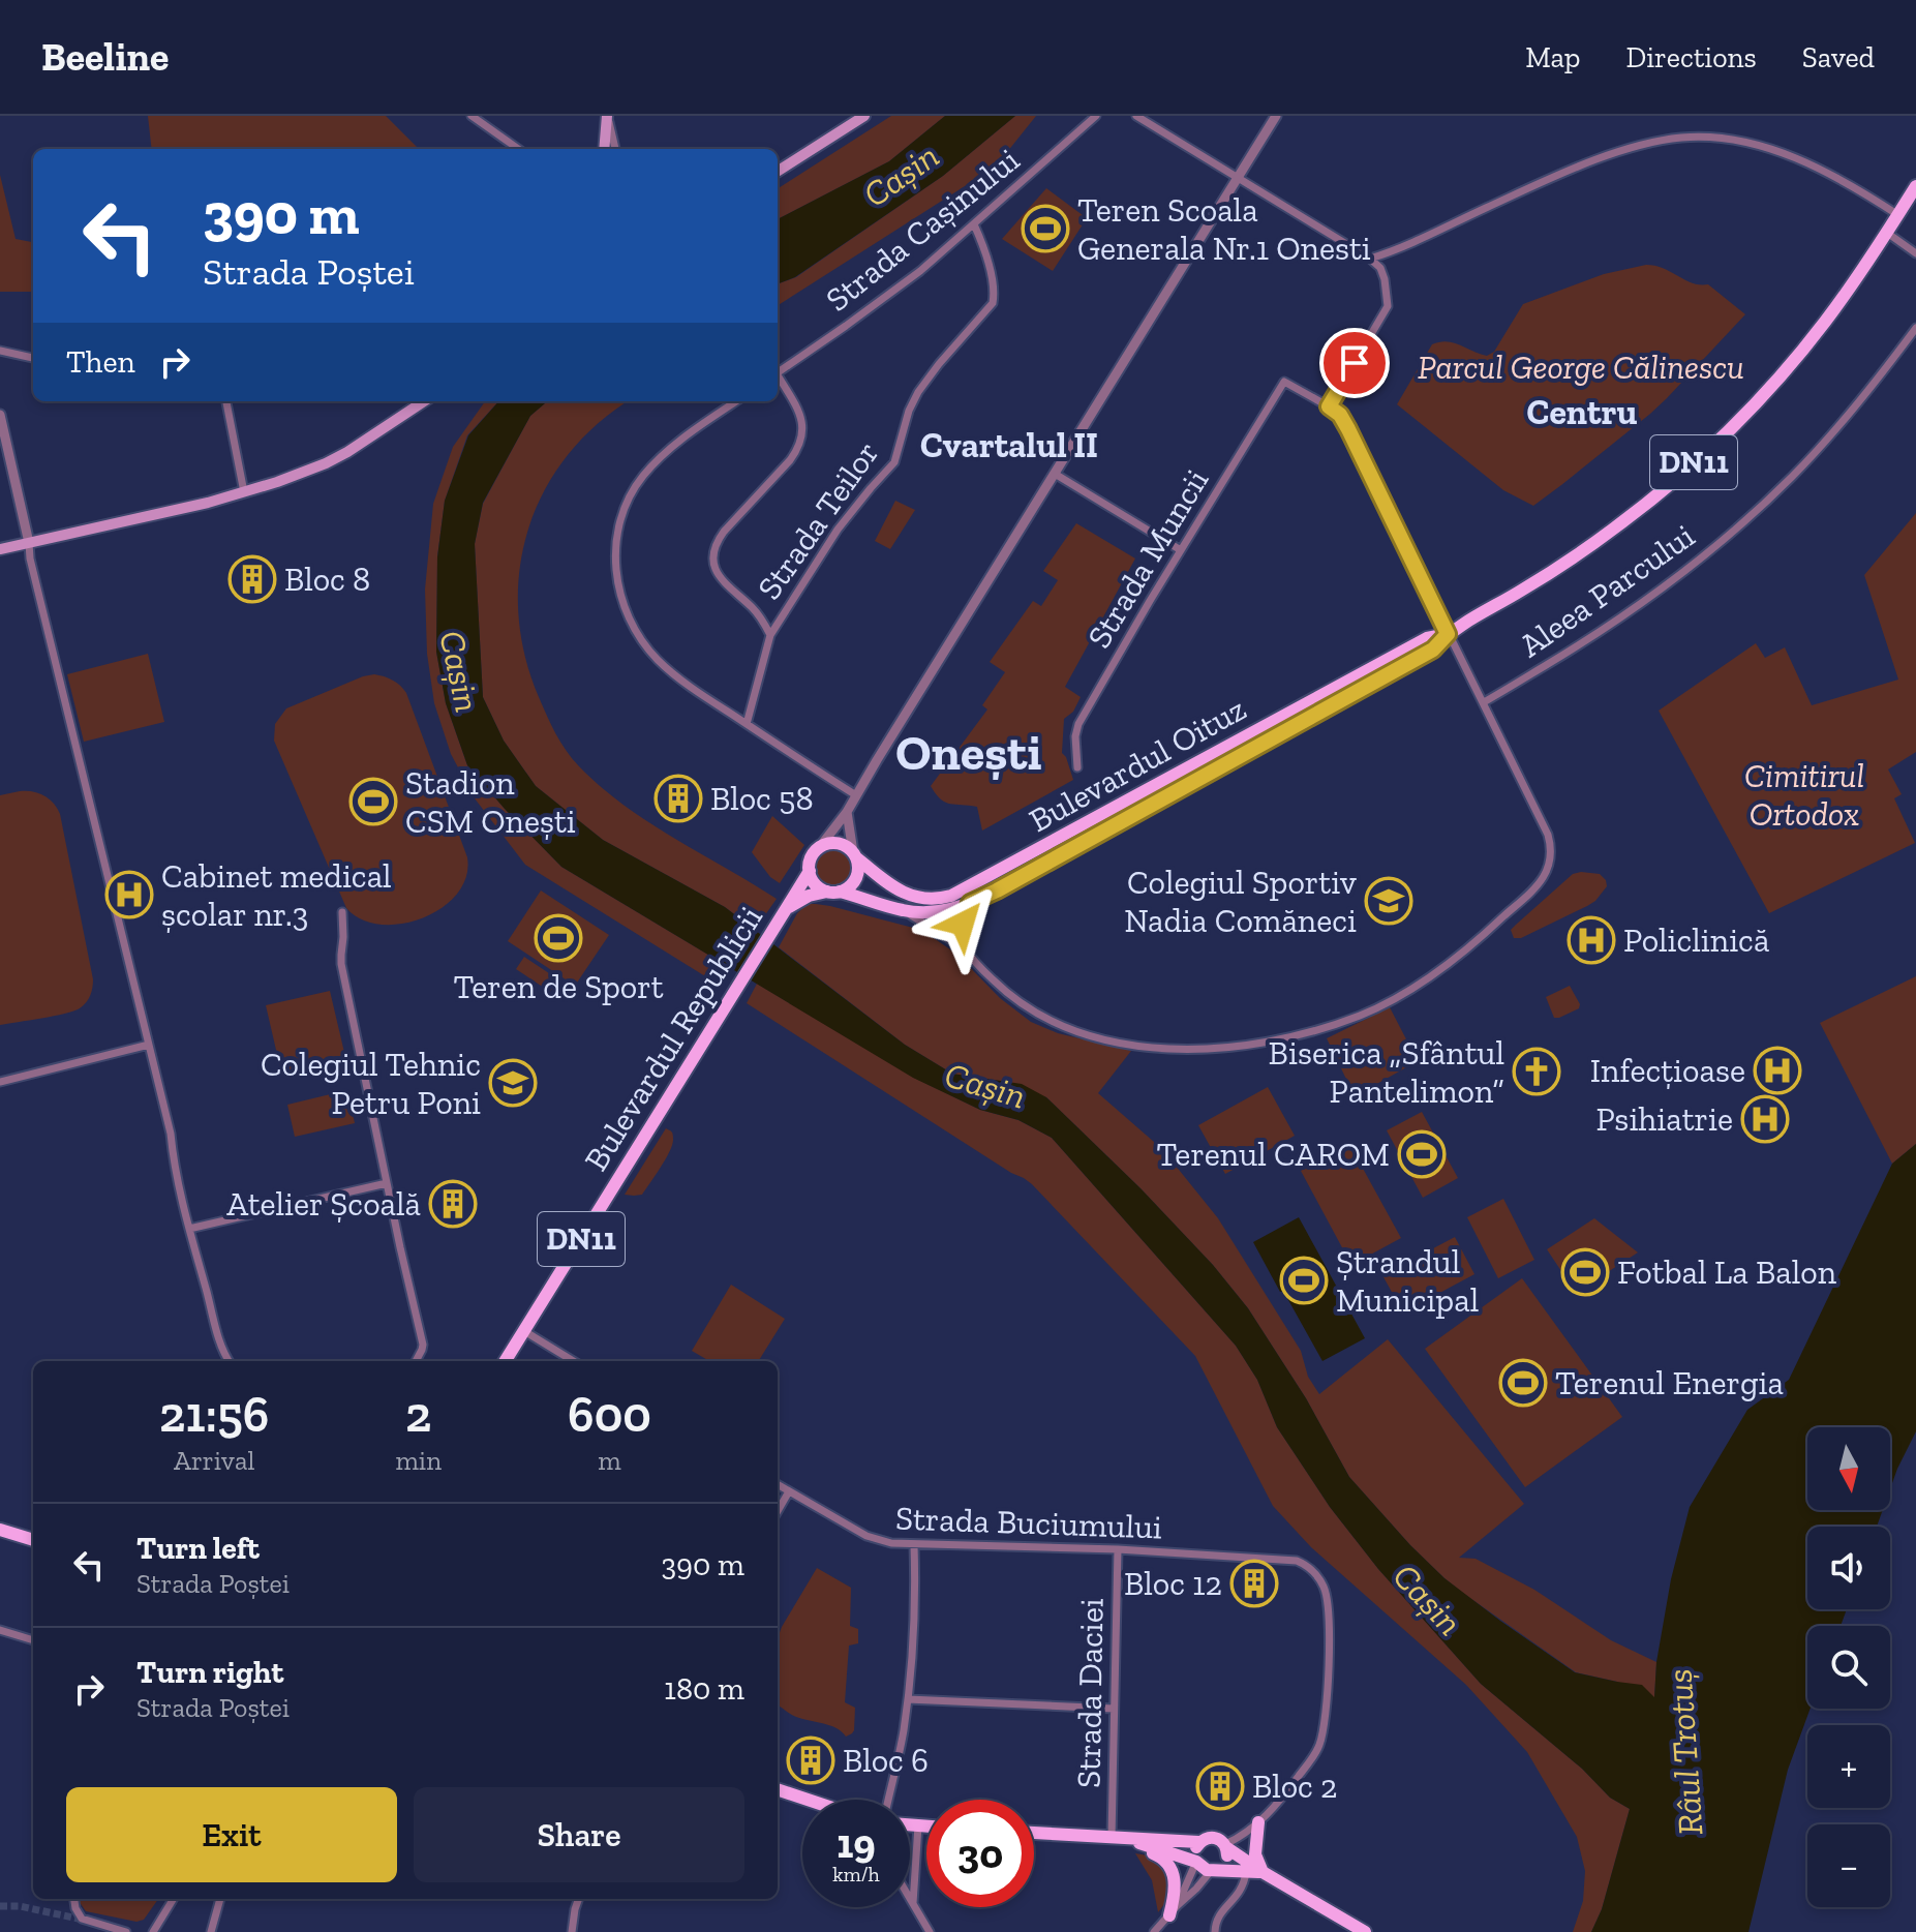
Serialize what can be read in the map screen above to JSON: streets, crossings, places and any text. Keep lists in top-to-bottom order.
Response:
{
  "streets": {
    "main road": ["DN11", "Bulevardul Oituz", "Bulevardul Republicii"],
    "street": [
      "Strada Cașinului",
      "Strada Teilor",
      "Strada Muncii",
      "Aleea Parcului",
      "Strada Buciumului",
      "Strada Daciei"
    ]
  },
  "crossings": [
    ["Strada Cașinului", "Strada Teilor"],
    ["DN11", "Bulevardul Oituz"],
    ["DN11", "Bulevardul Republicii"],
    ["Bulevardul Oituz", "Bulevardul Republicii"],
    ["Strada Buciumului", "Strada Daciei"]
  ],
  "districts": ["Centru", "Cvartalul II", "Onești"],
  "water": ["Cașin", "Râul Trotuș"],
  "parks": ["Parcul George Călinescu", "Cimitirul Ortodox"],
  "places": {
    "sports": [
      "Teren Scoala Generala Nr.1 Onesti",
      "Stadion CSM Onești",
      "Teren de Sport",
      "Terenul CAROM",
      "Fotbal La Balon",
      "Ștrandul Municipal",
      "Terenul Energia"
    ],
    "building": [
      "Bloc 8",
      "Bloc 58",
      "Atelier Școală",
      "Bloc 12",
      "Bloc 6",
      "Bloc 2"
    ],
    "hospital": [
      "Cabinet medical școlar nr.3",
      "Policlinică",
      "Infecțioase",
      "Psihiatrie"
    ],
    "school or university": ["Colegiul Sportiv Nadia Comăneci", "Colegiul Tehnic Petru Poni"],
    "church": ["Biserica „Sfântul Pantelimon”"]
  },
  "north": "bottom",
  "page": {
    "header": "Beeline",
    "nav": ["Map", "Directions", "Saved"],
    "turn": ["390 m", "Strada Poștei"],
    "then": "Then",
    "eta": [
      "21:56",
      "Arrival",
      "2",
      "min",
      "600",
      "m"
    ],
    "map_buttons": ["+", "−"],
    "list": [
      {
        "name": "Turn left",
        "note": "Strada Poștei",
        "value": "390 m"
      },
      {
        "name": "Turn right",
        "note": "Strada Poștei",
        "value": "180 m"
      }
    ],
    "buttons": ["Exit", "Share"],
    "speed": "19 km/h",
    "limit": "30"
  }
}
